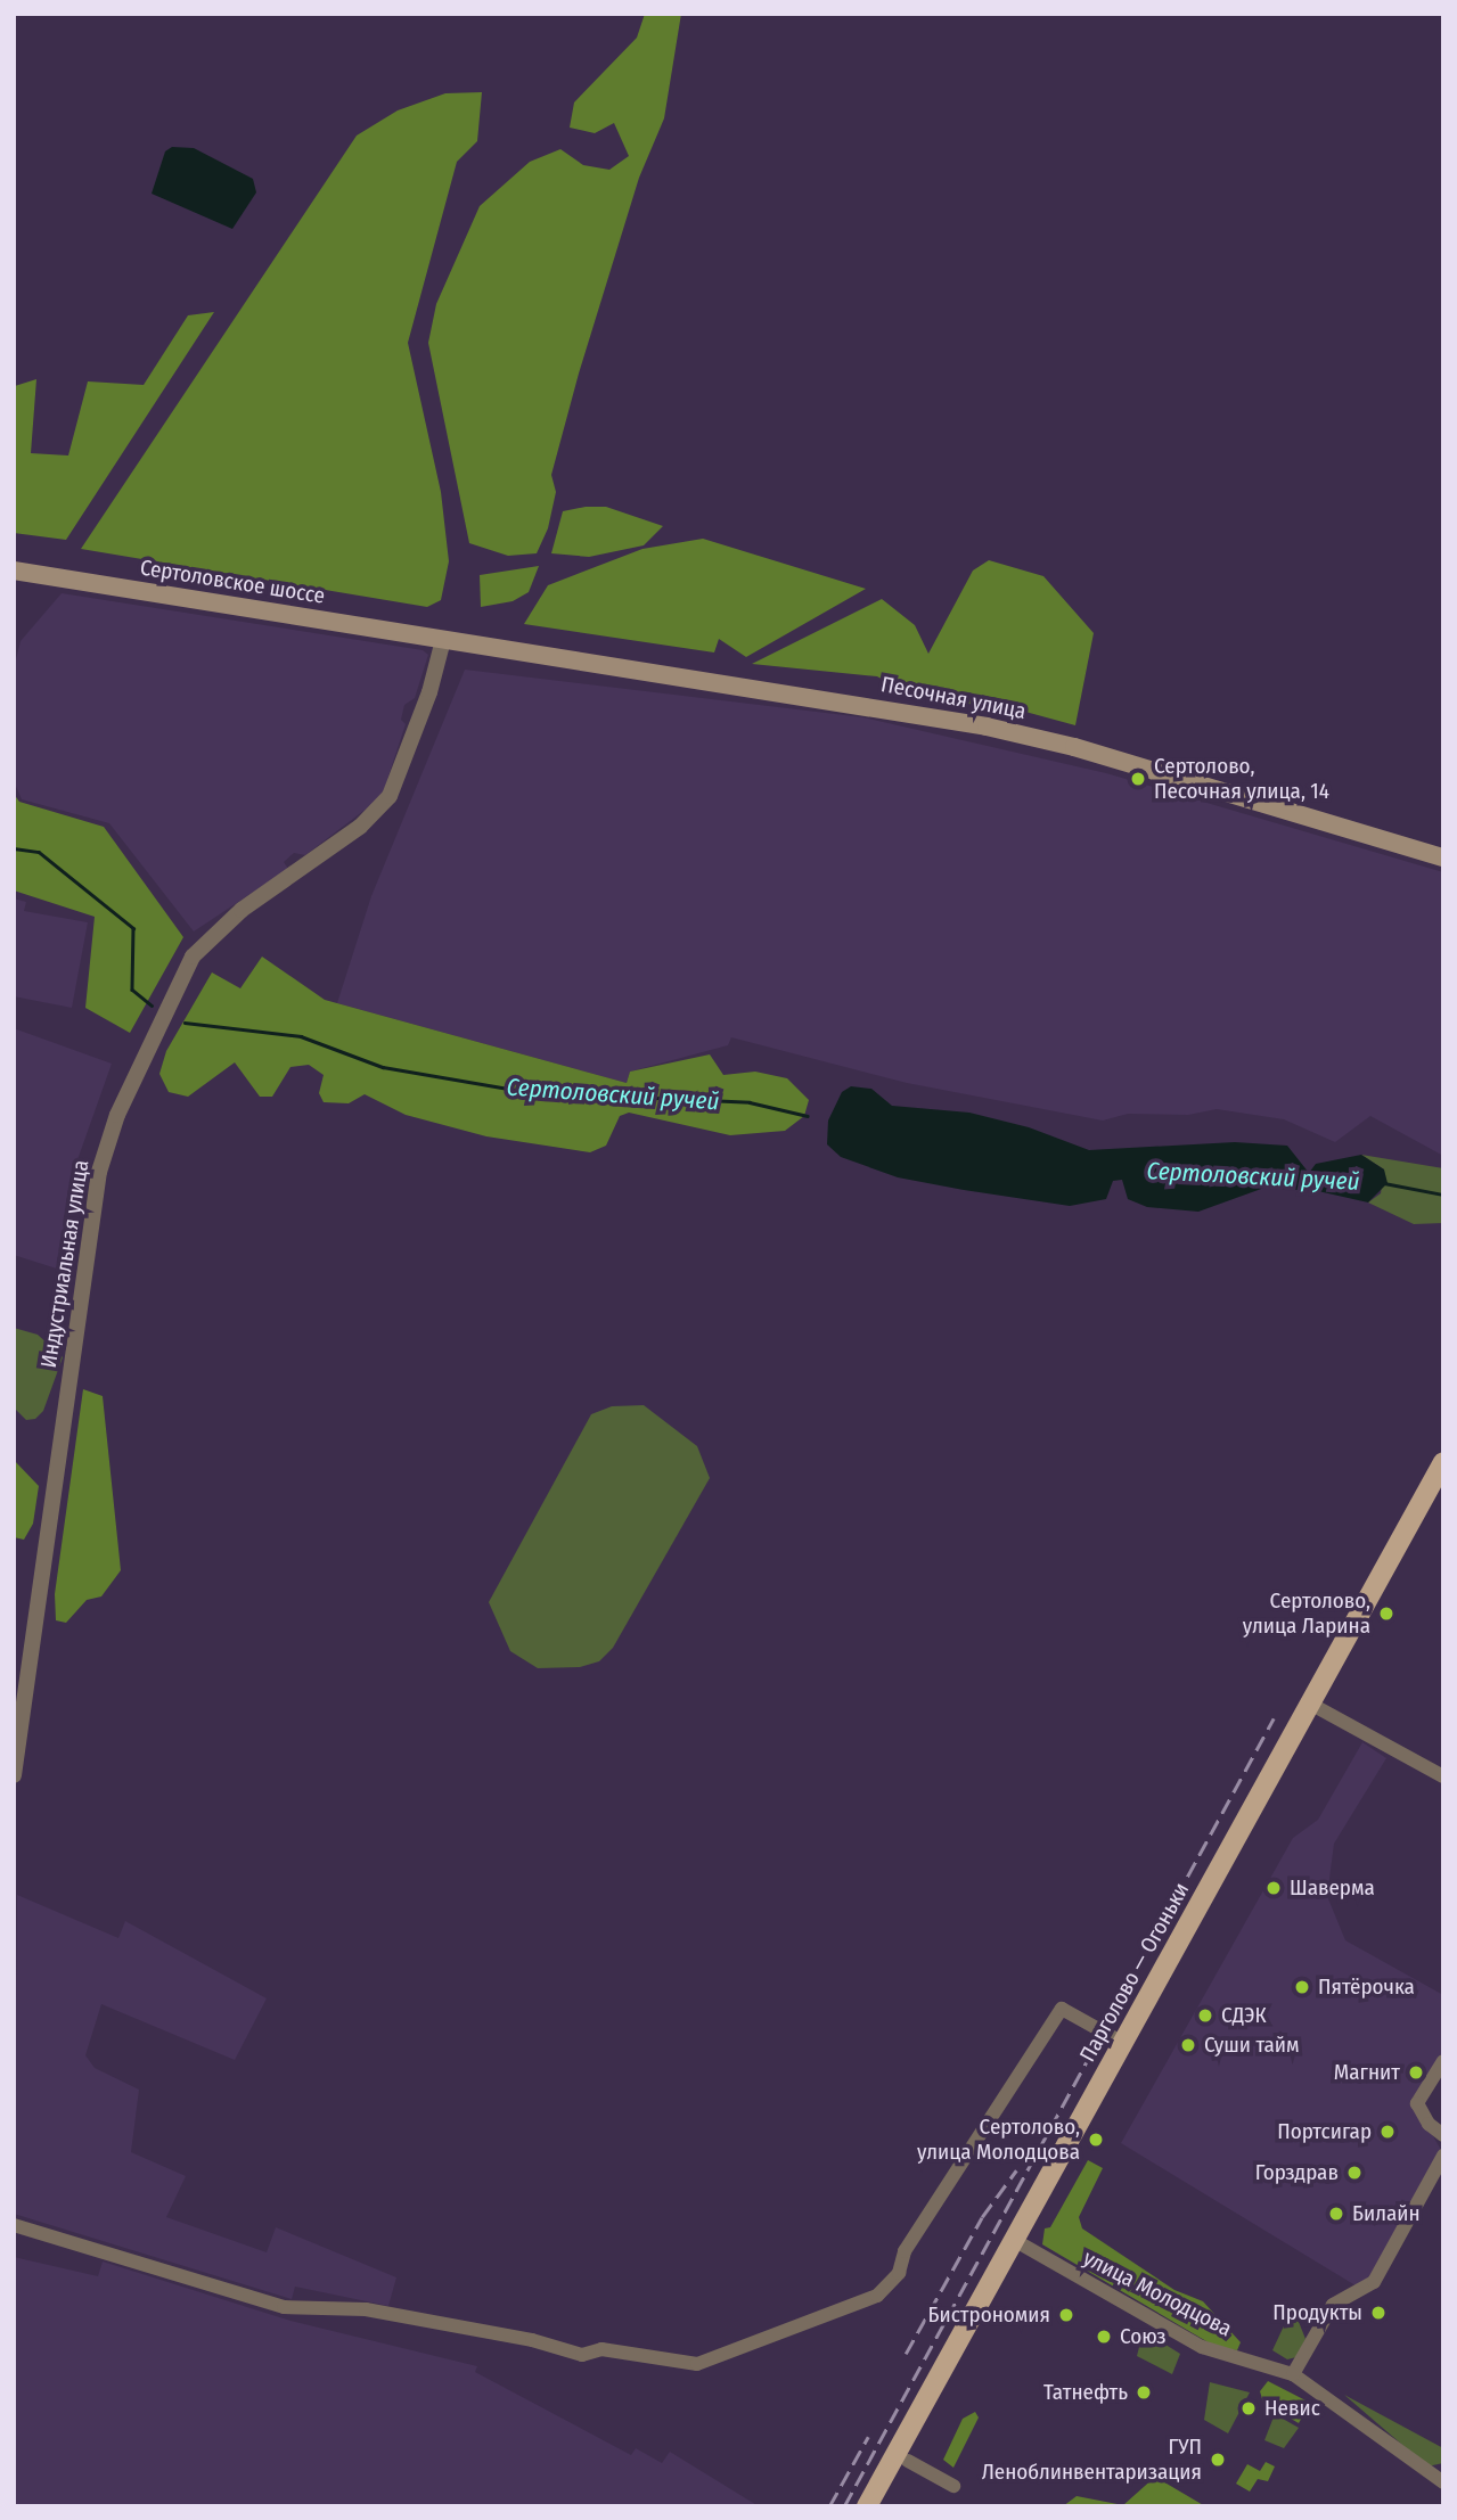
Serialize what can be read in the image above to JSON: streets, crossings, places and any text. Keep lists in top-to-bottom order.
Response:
{
  "streets": {
    "main road": ["Сертоловское шоссе", "Песочная улица", "Парголово — Огоньки"],
    "street": ["Индустриальная улица", "улица Молодцова"]
  },
  "crossings": [
    ["Сертоловское шоссе", "Песочная улица"],
    ["Сертоловское шоссе", "Индустриальная улица"],
    ["Песочная улица", "Индустриальная улица"],
    ["Парголово — Огоньки", "улица Молодцова"]
  ],
  "water": ["Сертоловский ручей"],
  "places": [
    "Сертолово, Песочная улица, 14",
    "Сертолово, улица Ларина",
    "Шаверма",
    "Пятёрочка",
    "СДЭК",
    "Суши тайм",
    "Магнит",
    "Портсигар",
    "Сертолово, улица Молодцова",
    "Горздрав",
    "Билайн",
    "Продукты",
    "Бистрономия",
    "Союз",
    "Татнефть",
    "Невис",
    "ГУП Леноблинвентаризация"
  ]
}
